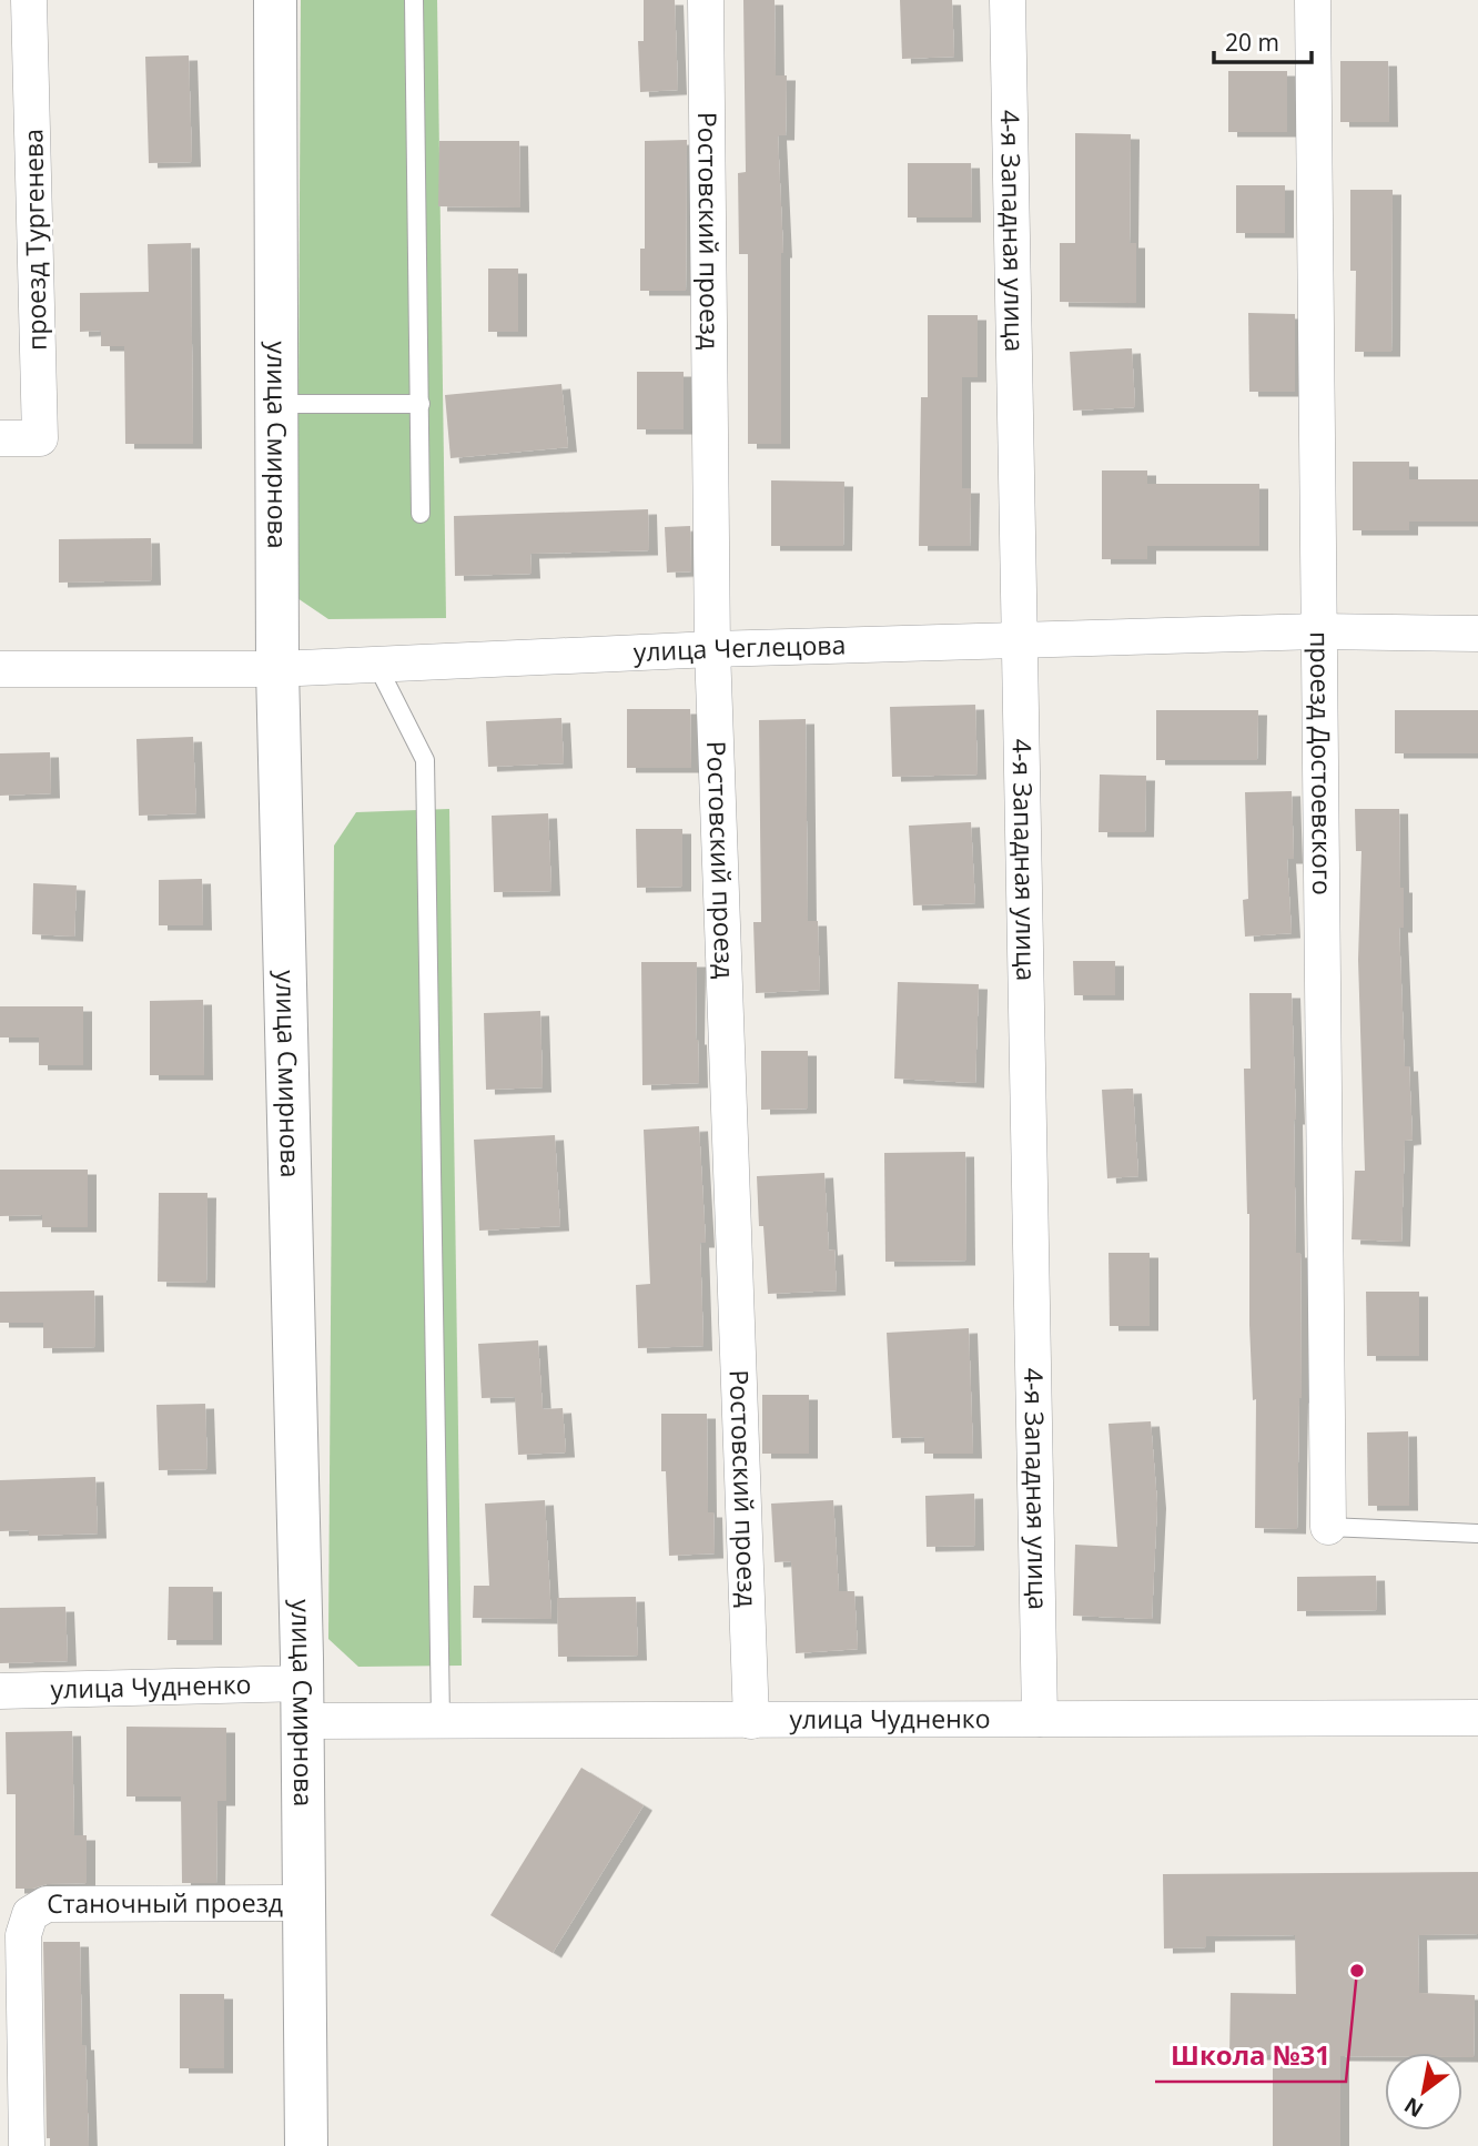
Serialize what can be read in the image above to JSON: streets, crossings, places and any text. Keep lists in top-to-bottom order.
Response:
{
  "streets": {
    "street": [
      "4-я Западная улица",
      "Ростовский проезд",
      "проезд Тургенева",
      "улица Смирнова",
      "улица Чеглецова",
      "проезд Достоевского",
      "улица Чудненко",
      "Станочный проезд"
    ]
  },
  "crossings": [
    ["4-я Западная улица", "улица Чеглецова"],
    ["4-я Западная улица", "улица Чудненко"],
    ["Ростовский проезд", "улица Чеглецова"],
    ["Ростовский проезд", "улица Чудненко"],
    ["улица Смирнова", "улица Чеглецова"],
    ["улица Смирнова", "улица Чудненко"],
    ["улица Смирнова", "Станочный проезд"],
    ["улица Чеглецова", "проезд Достоевского"]
  ],
  "places": ["Школа №31"],
  "scale_bar": "20 m",
  "north": "bottom left"
}
